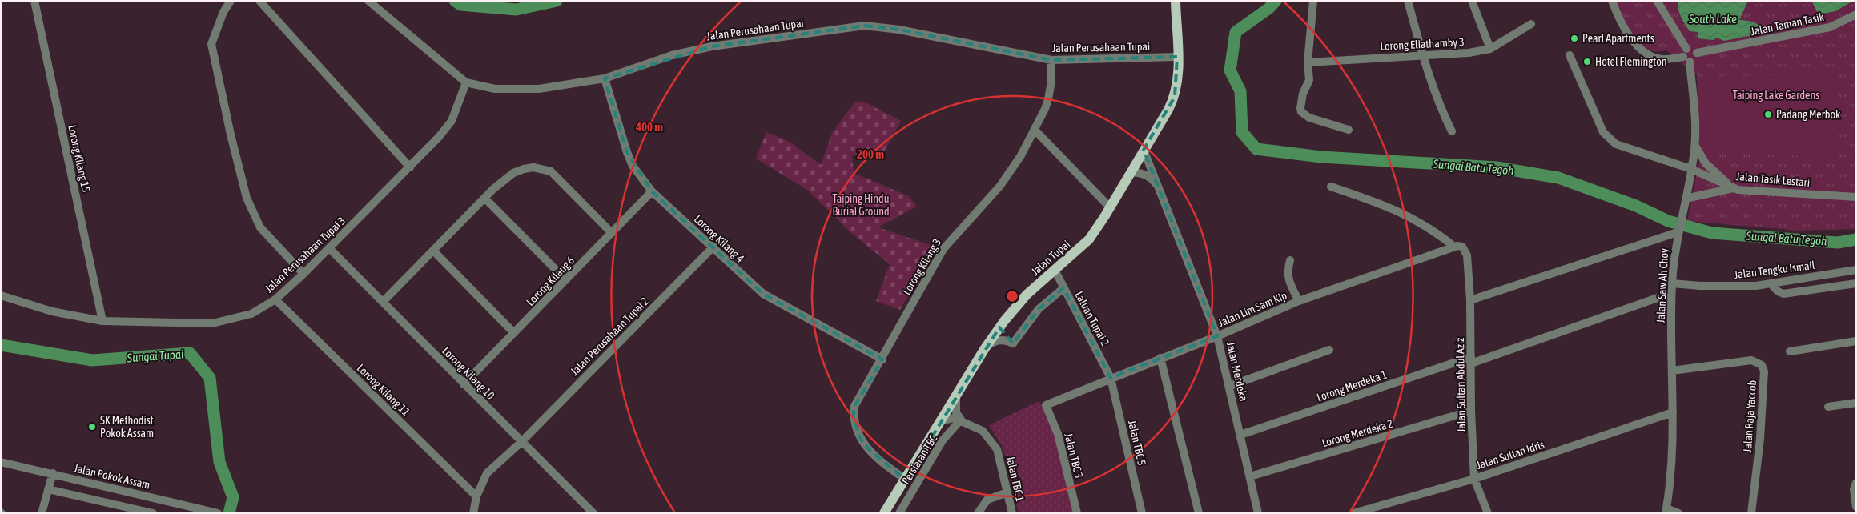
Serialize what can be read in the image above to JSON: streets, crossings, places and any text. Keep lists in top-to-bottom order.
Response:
{
  "streets": {
    "main road": ["Jalan Tupai"],
    "street": [
      "Jalan Taman Tasik",
      "Jalan Perusahaan Tupai",
      "Lorong Eliathamby 3",
      "Lorong Kilang 15",
      "Jalan Tasik Lestari",
      "Lorong Kilang 4",
      "Jalan Perusahaan Tupai 3",
      "Lorong Kilang 3",
      "Jalan Tengku Ismail",
      "Lorong Kilang 6",
      "Jalan Saw Ah Choy",
      "Jalan Lim Sam Kip",
      "Laluan Tupai 2",
      "Jalan Perusahaan Tupai 2",
      "Jalan Merdeka",
      "Lorong Kilang 10",
      "Jalan Sultan Abdul Aziz",
      "Lorong Merdeka 1",
      "Lorong Kilang 11",
      "Jalan Raja Yaccob",
      "Lorong Merdeka 2",
      "Jalan TBC 5",
      "Jalan Sultan Idris",
      "Jalan TBC 3",
      "Persiaran TBC",
      "Jalan Pokok Assam",
      "Jalan TBC 1"
    ]
  },
  "crossings": [
    ["Jalan Taman Tasik", "Jalan Saw Ah Choy"],
    ["Jalan Perusahaan Tupai", "Lorong Kilang 4"],
    ["Jalan Perusahaan Tupai", "Jalan Perusahaan Tupai 3"],
    ["Jalan Perusahaan Tupai", "Jalan Tupai"],
    ["Jalan Perusahaan Tupai", "Lorong Kilang 3"],
    ["Lorong Kilang 15", "Jalan Perusahaan Tupai 3"],
    ["Jalan Tasik Lestari", "Jalan Saw Ah Choy"],
    ["Lorong Kilang 4", "Lorong Kilang 3"],
    ["Lorong Kilang 4", "Lorong Kilang 6"],
    ["Lorong Kilang 4", "Jalan Perusahaan Tupai 2"],
    ["Jalan Perusahaan Tupai 3", "Lorong Kilang 10"],
    ["Jalan Perusahaan Tupai 3", "Lorong Kilang 11"],
    ["Jalan Tupai", "Lorong Kilang 3"],
    ["Jalan Tupai", "Laluan Tupai 2"],
    ["Jalan Tupai", "Jalan Merdeka"],
    ["Jalan Tengku Ismail", "Jalan Saw Ah Choy"],
    ["Lorong Kilang 6", "Lorong Kilang 10"],
    ["Jalan Saw Ah Choy", "Jalan Raja Yaccob"],
    ["Jalan Saw Ah Choy", "Jalan Sultan Idris"],
    ["Jalan Lim Sam Kip", "Laluan Tupai 2"],
    ["Jalan Lim Sam Kip", "Jalan Merdeka"],
    ["Jalan Lim Sam Kip", "Jalan Sultan Abdul Aziz"],
    ["Jalan Lim Sam Kip", "Jalan TBC 5"],
    ["Jalan Lim Sam Kip", "Jalan TBC 3"],
    ["Laluan Tupai 2", "Jalan TBC 5"],
    ["Jalan Perusahaan Tupai 2", "Lorong Kilang 10"],
    ["Jalan Perusahaan Tupai 2", "Lorong Kilang 11"],
    ["Jalan Merdeka", "Lorong Merdeka 1"],
    ["Jalan Merdeka", "Lorong Merdeka 2"],
    ["Jalan Sultan Abdul Aziz", "Lorong Merdeka 1"],
    ["Jalan Sultan Abdul Aziz", "Lorong Merdeka 2"],
    ["Jalan Sultan Abdul Aziz", "Jalan Sultan Idris"],
    ["Persiaran TBC", "Jalan TBC 1"]
  ],
  "water": ["South Lake", "Sungai Batu Tegoh", "Sungai Tupai"],
  "parks": ["Taiping Lake Gardens", "Taiping Hindu Burial Ground"],
  "places": [
    "Pearl Apartments",
    "Hotel Flemington",
    "Padang Merbok",
    "SK Methodist Pokok Assam"
  ],
  "rings": ["400 m", "200 m"]
}
